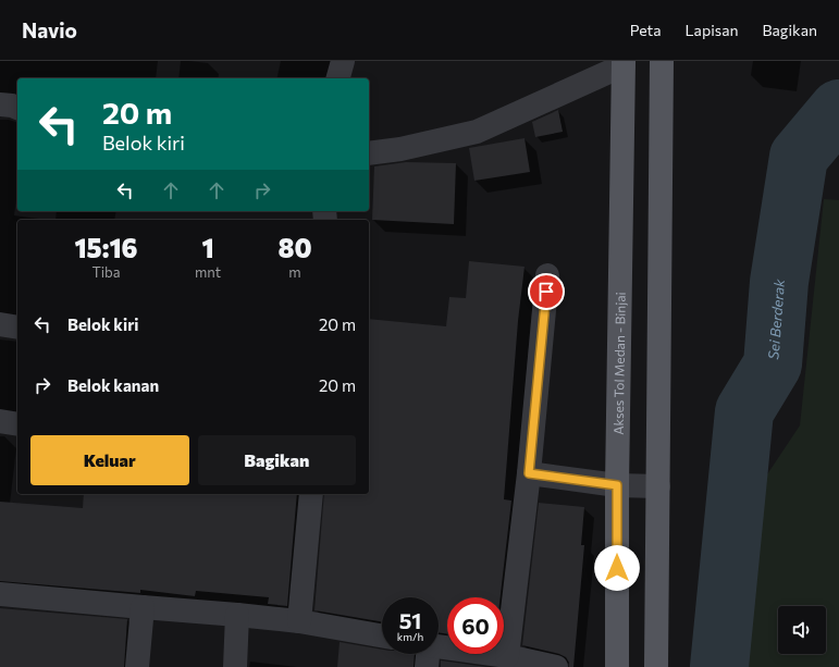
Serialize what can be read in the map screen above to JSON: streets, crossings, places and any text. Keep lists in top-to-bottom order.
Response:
{
  "streets": {
    "main road": ["Akses Tol Medan - Binjai"]
  },
  "water": ["Sei Berderak"],
  "page": {
    "header": "Navio",
    "nav": ["Peta", "Lapisan", "Bagikan"],
    "turn": ["20 m", "Belok kiri"],
    "eta": [
      "15:16",
      "Tiba",
      "1",
      "mnt",
      "80",
      "m"
    ],
    "list": [
      {
        "name": "Belok kiri",
        "value": "20 m"
      },
      {
        "name": "Belok kanan",
        "value": "20 m"
      }
    ],
    "buttons": ["Keluar", "Bagikan"],
    "speed": "51 km/h",
    "limit": "60"
  }
}
